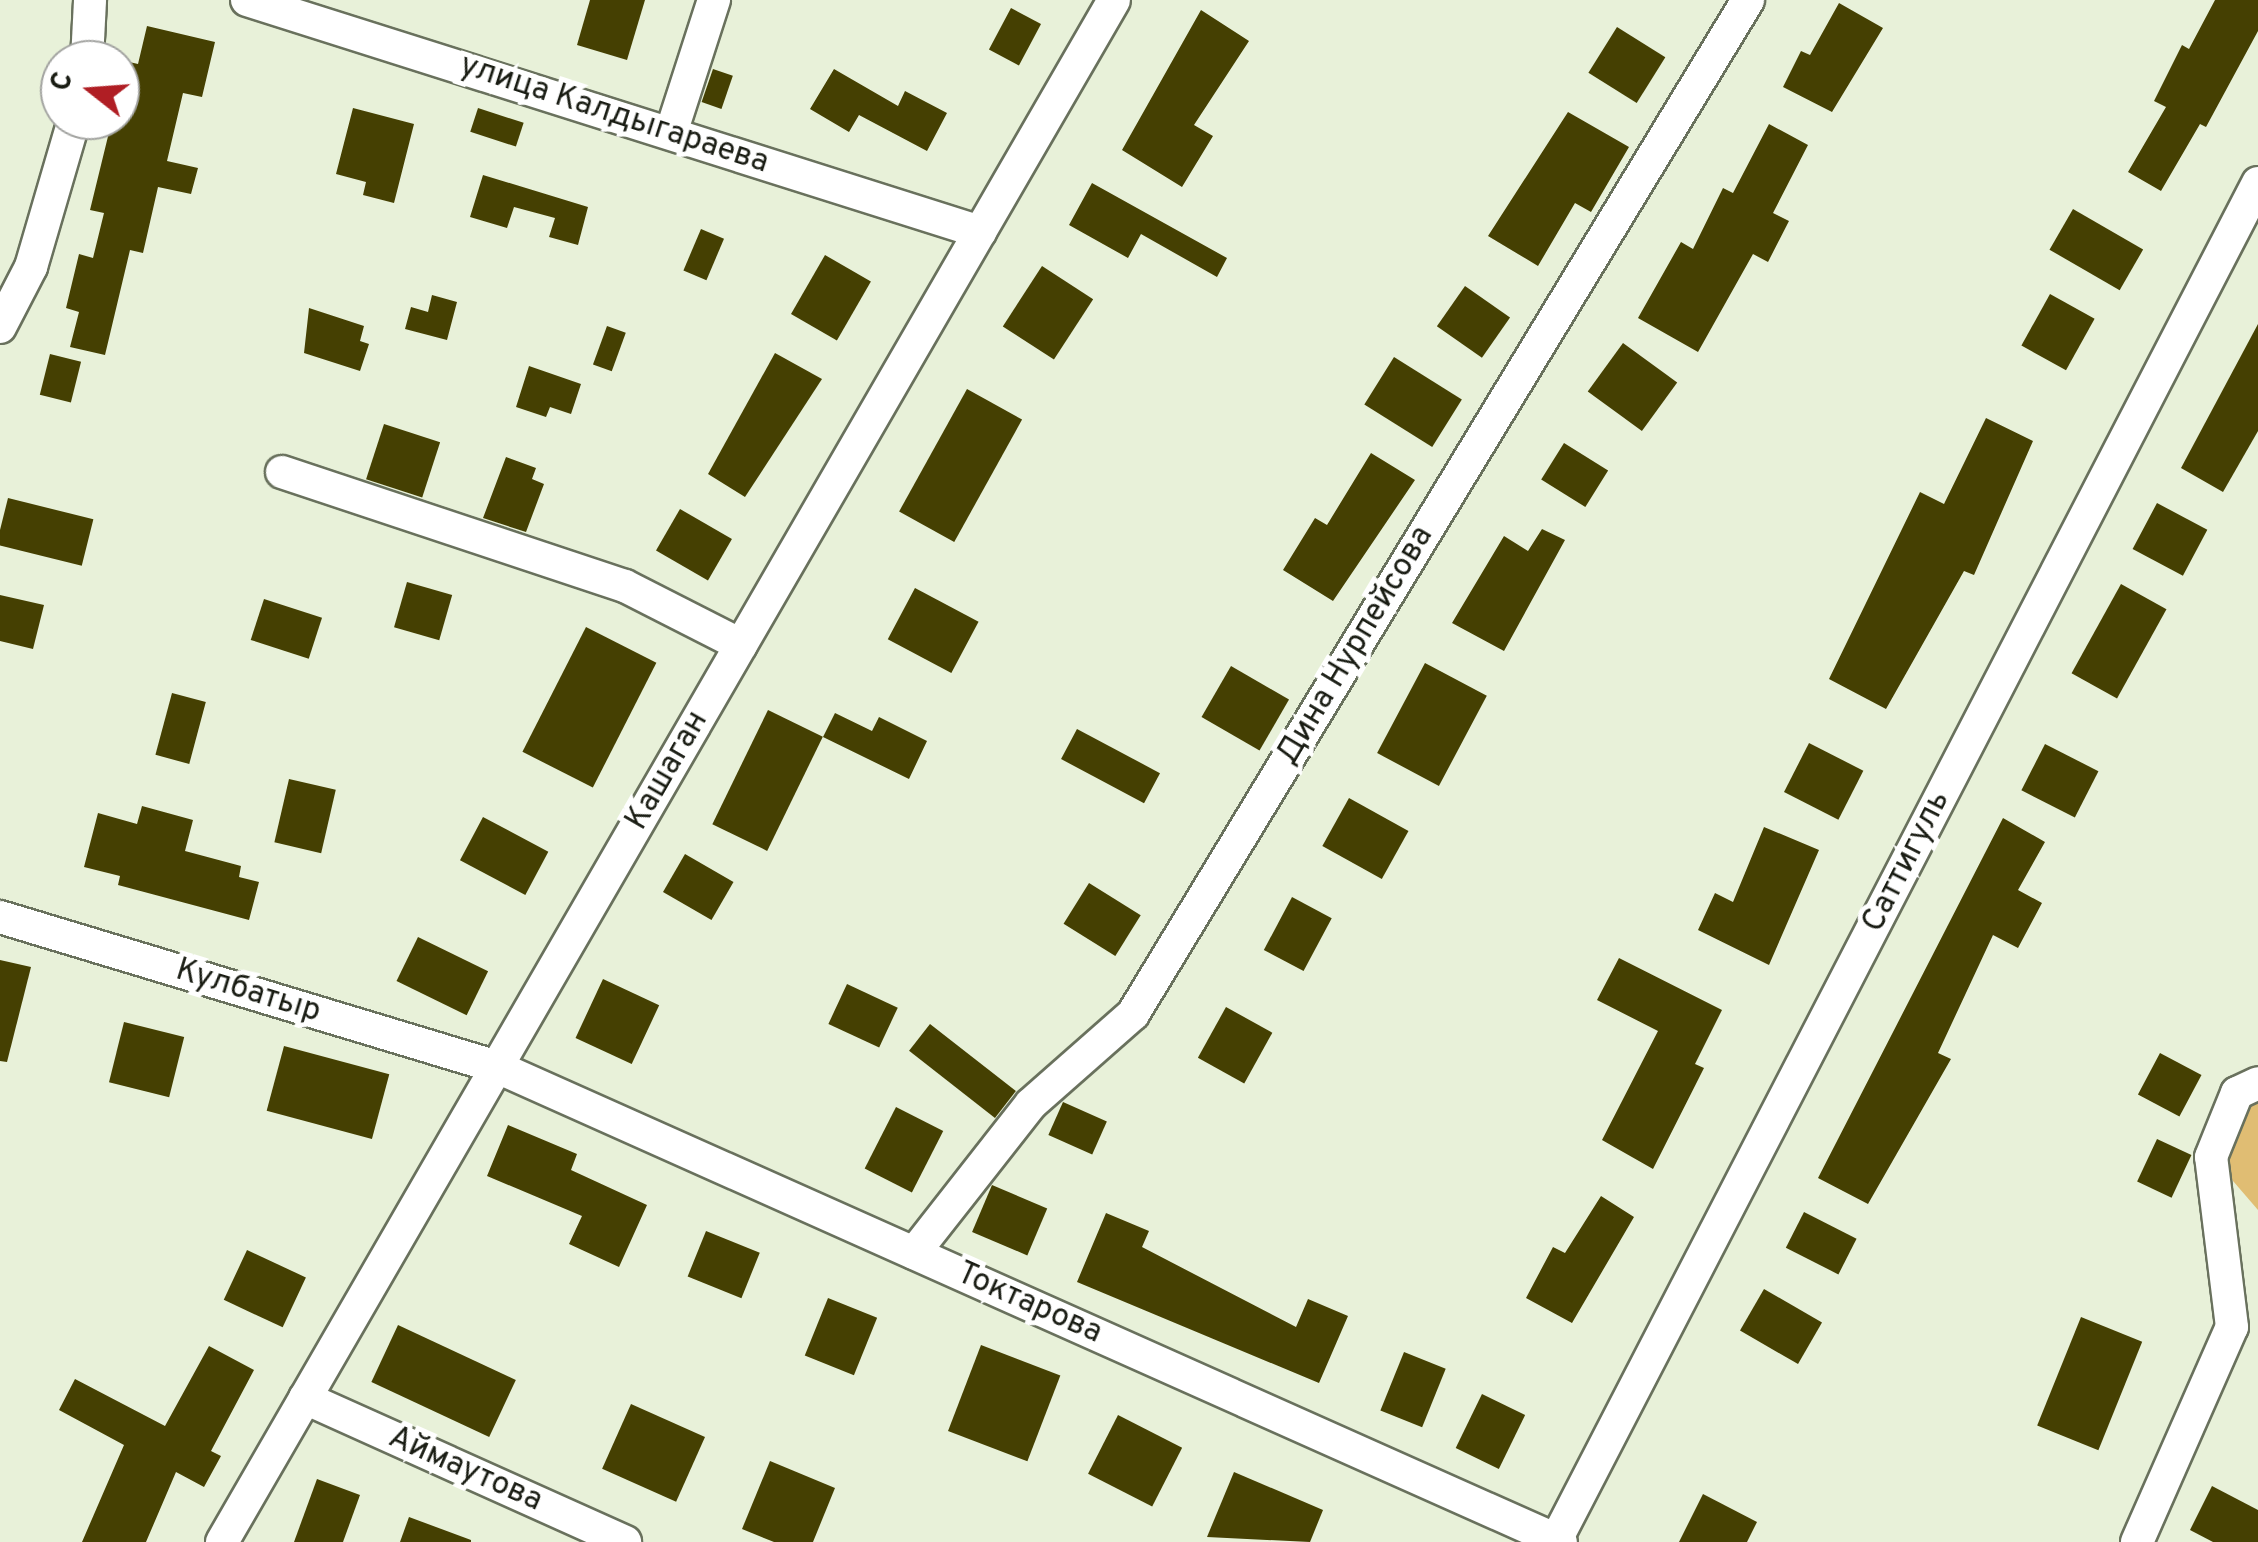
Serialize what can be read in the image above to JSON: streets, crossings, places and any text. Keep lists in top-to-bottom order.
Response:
{
  "streets": {
    "street": [
      "улица Калдыгараева",
      "Дина Нурпейсова",
      "Кашаган",
      "Саттигуль",
      "Кулбатыр",
      "Токтарова",
      "Аймаутова"
    ]
  },
  "crossings": [
    ["улица Калдыгараева", "Кашаган"],
    ["Дина Нурпейсова", "Токтарова"],
    ["Кашаган", "Кулбатыр"],
    ["Кашаган", "Токтарова"],
    ["Кашаган", "Аймаутова"],
    ["Саттигуль", "Токтарова"],
    ["Кулбатыр", "Токтарова"]
  ],
  "north": "left"
}
